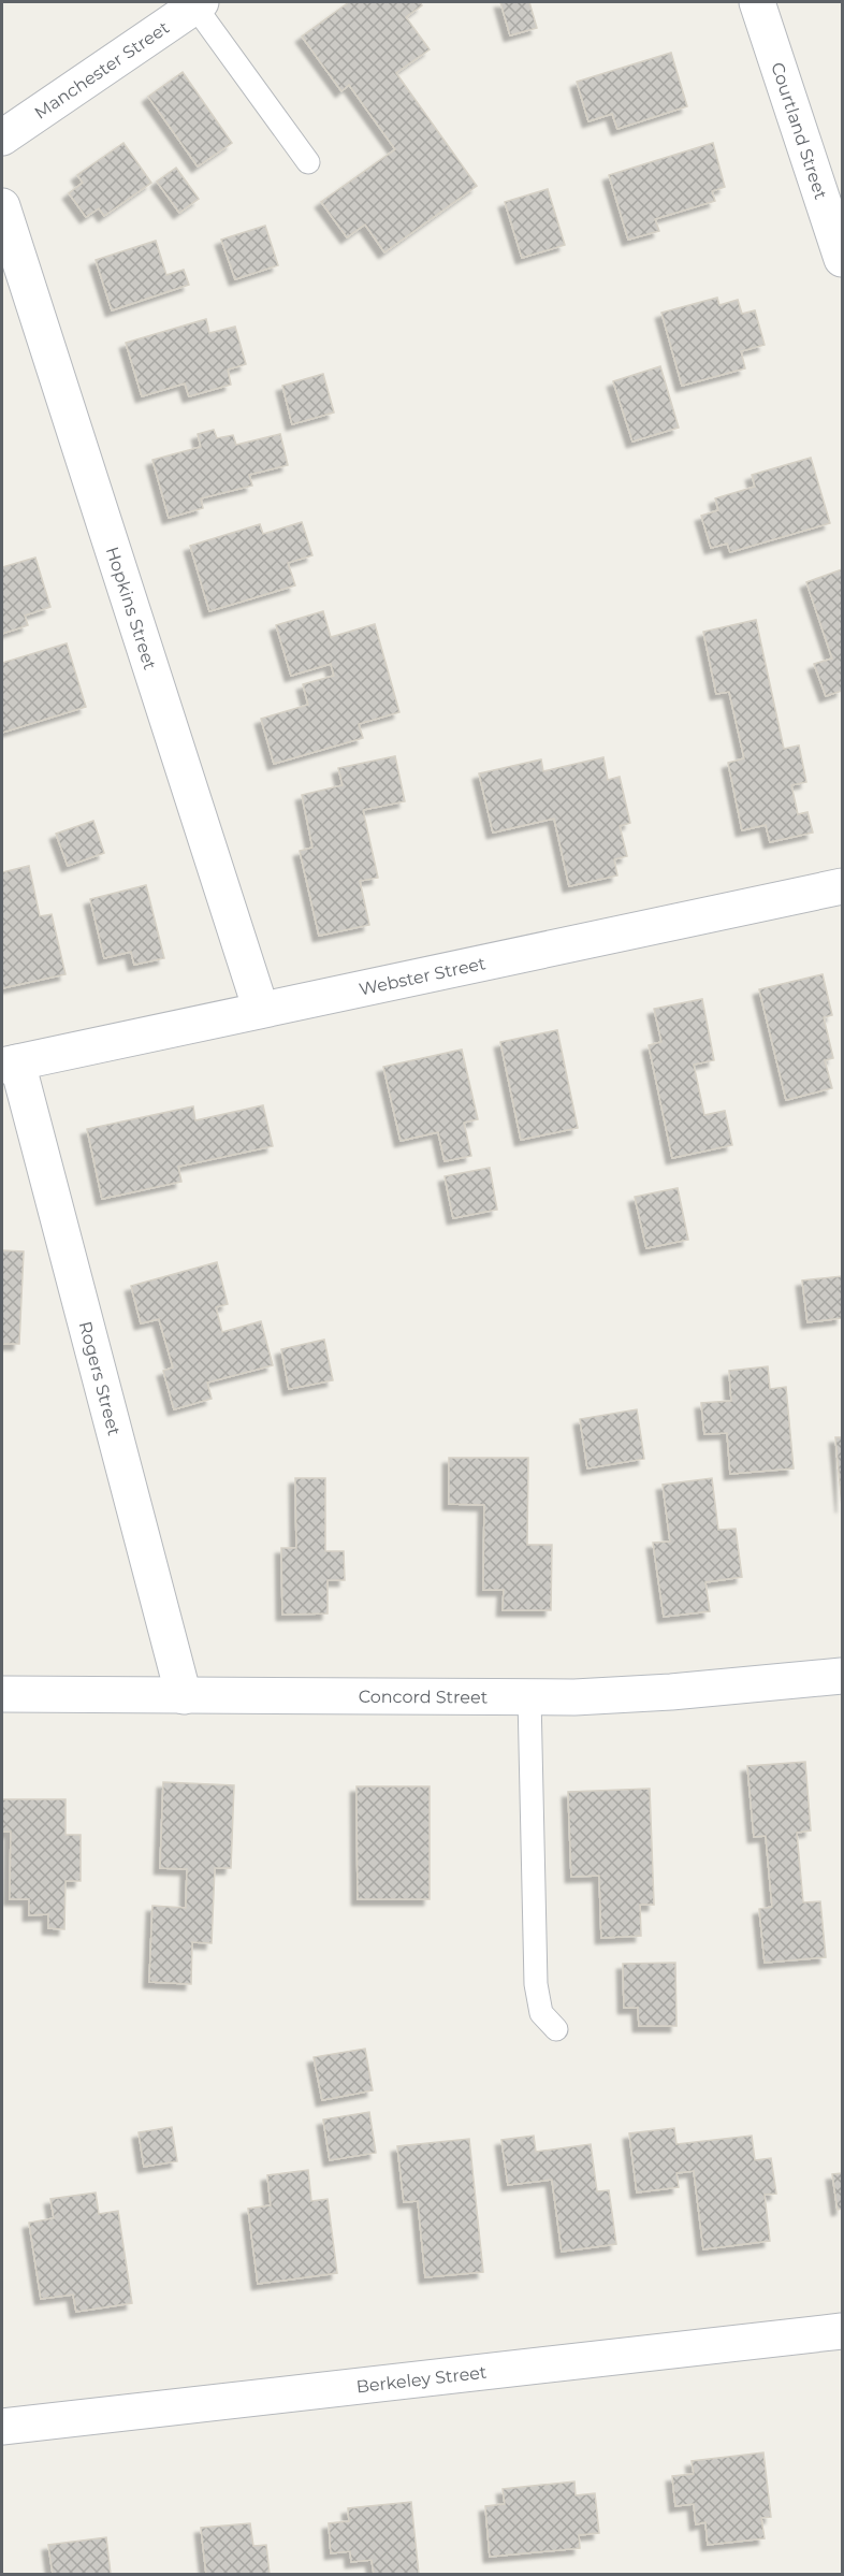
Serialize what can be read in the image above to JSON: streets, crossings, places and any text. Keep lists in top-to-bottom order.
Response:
{
  "streets": {
    "street": [
      "Manchester Street",
      "Courtland Street",
      "Hopkins Street",
      "Webster Street",
      "Rogers Street",
      "Concord Street",
      "Berkeley Street"
    ]
  },
  "crossings": [
    ["Hopkins Street", "Webster Street"],
    ["Webster Street", "Rogers Street"],
    ["Rogers Street", "Concord Street"]
  ]
}
